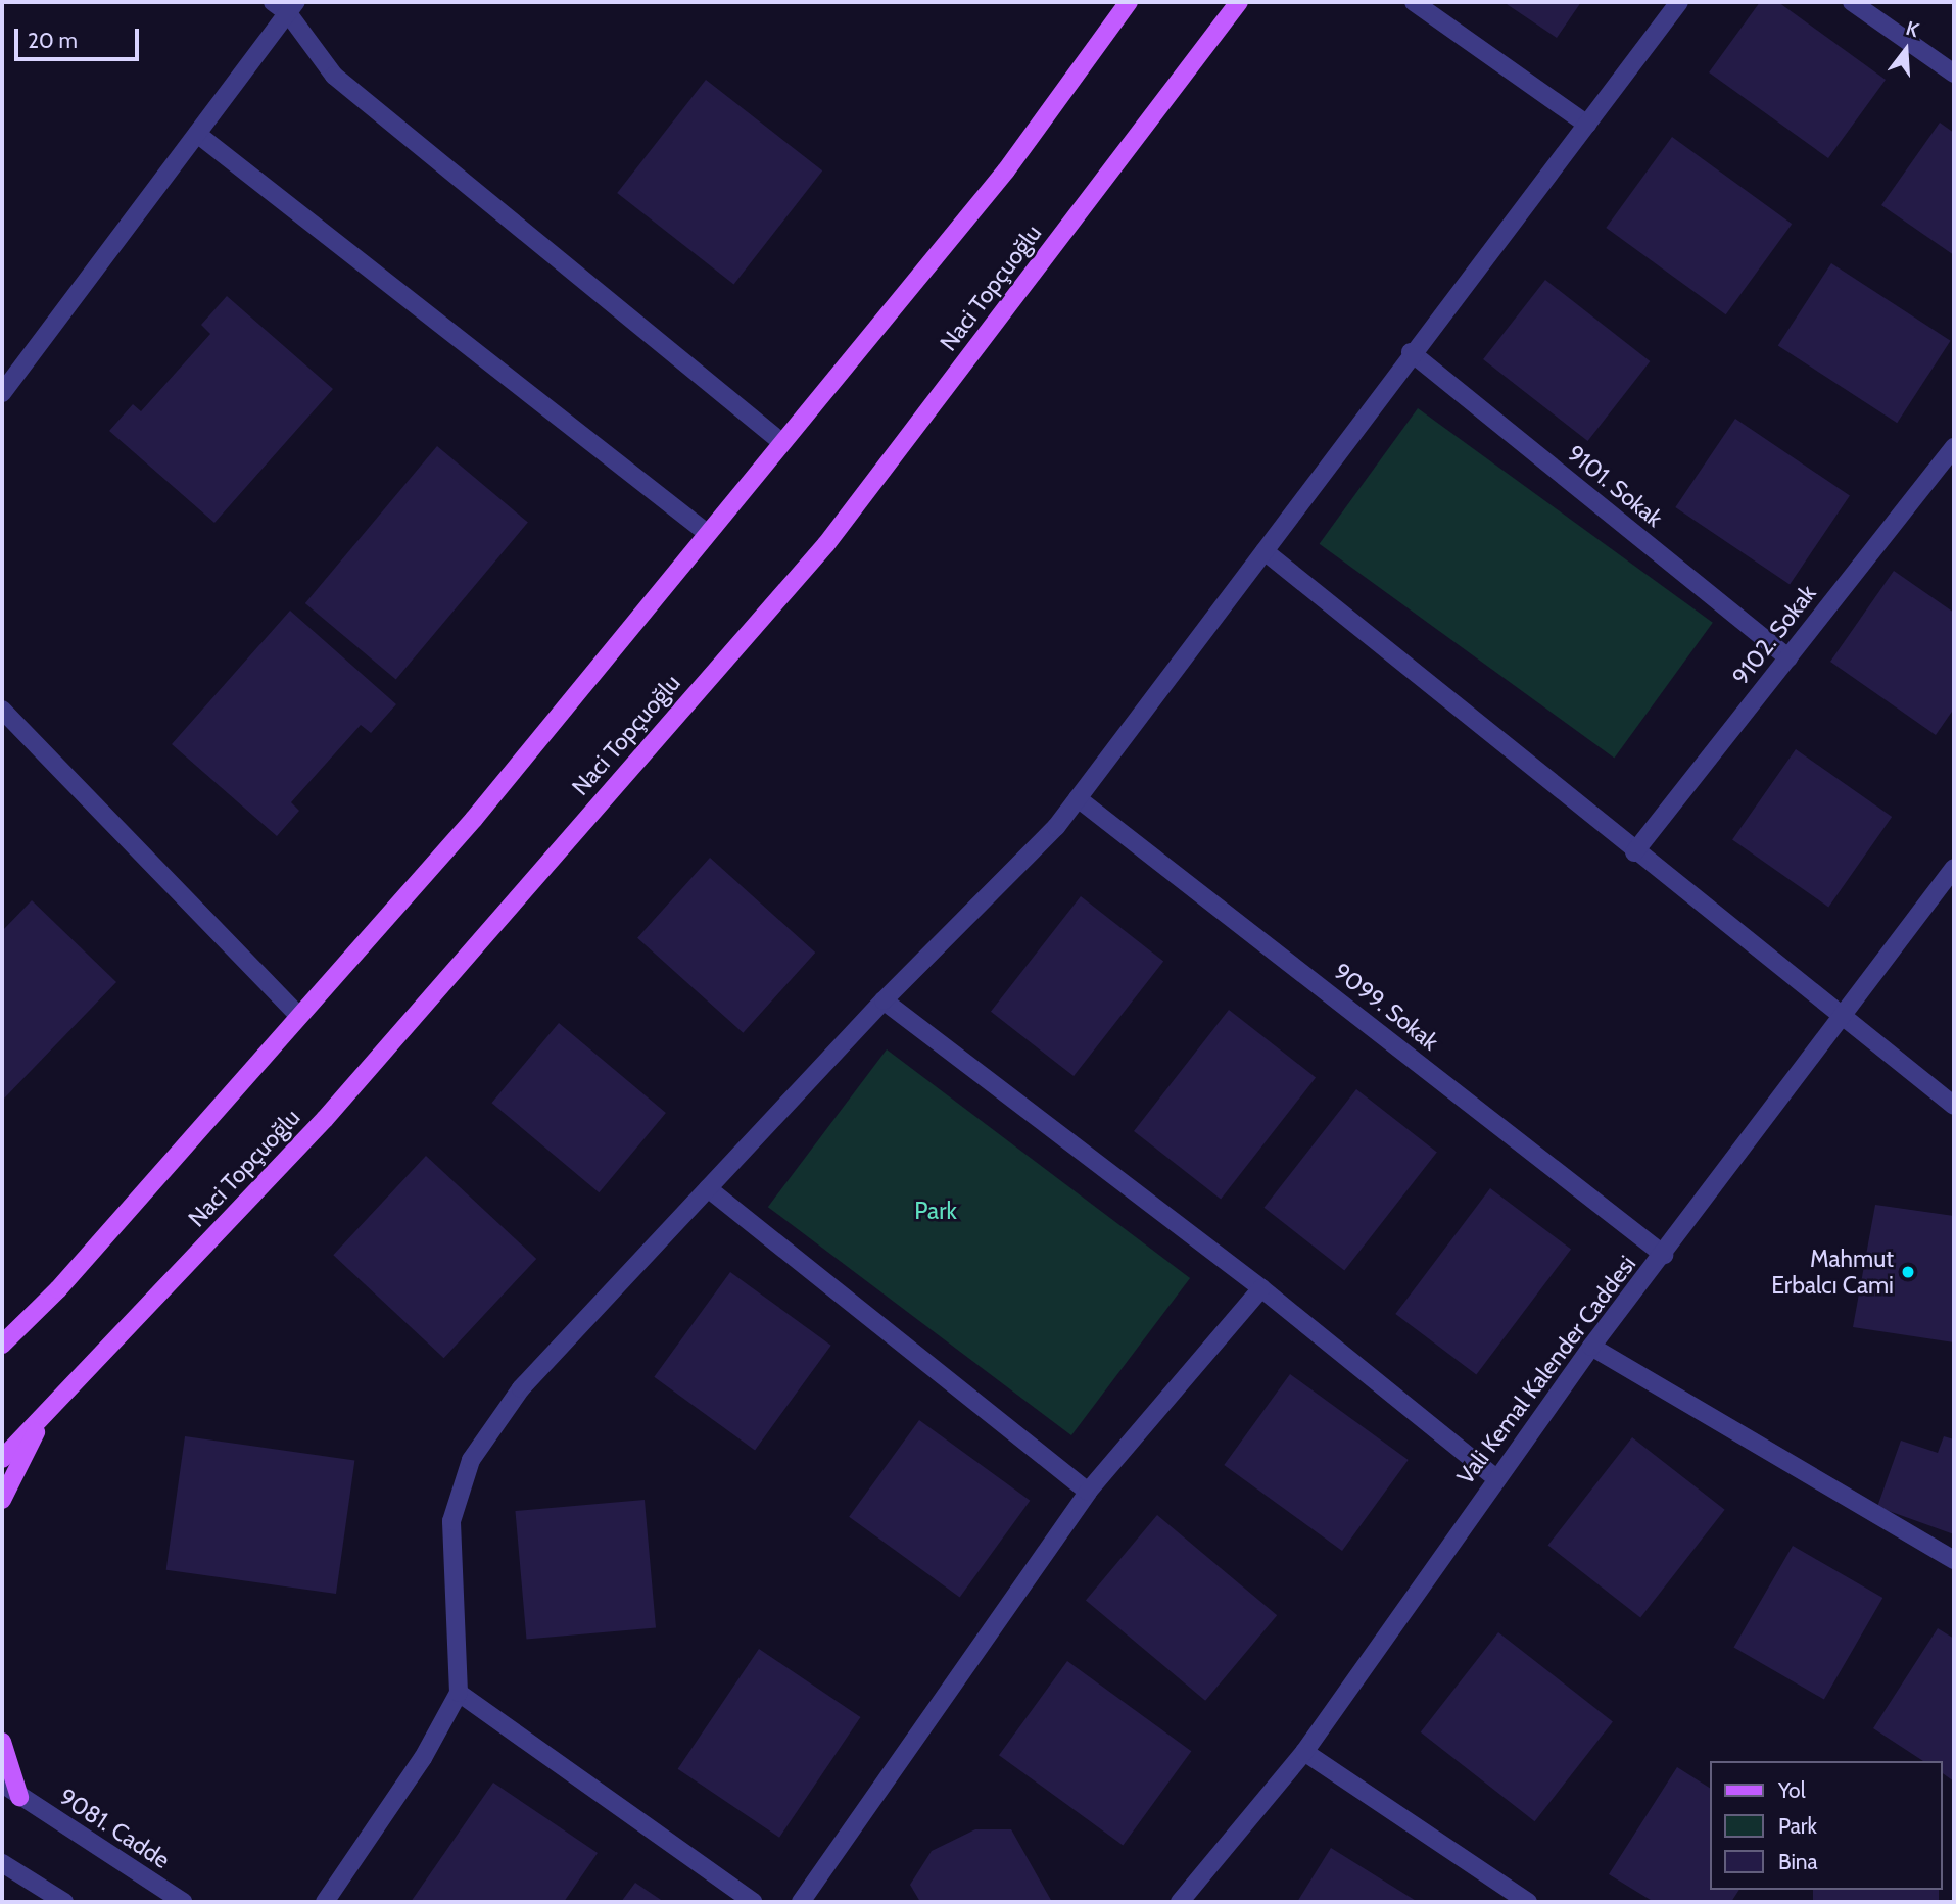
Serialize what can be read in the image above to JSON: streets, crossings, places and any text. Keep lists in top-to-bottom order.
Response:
{
  "streets": {
    "main road": ["Naci Topçuoğlu"],
    "street": [
      "9101. Sokak",
      "9102. Sokak",
      "9099. Sokak",
      "Vali Kemal Kalender Caddesi",
      "9081. Cadde"
    ]
  },
  "crossings": [
    ["9101. Sokak", "9102. Sokak"],
    ["9099. Sokak", "Vali Kemal Kalender Caddesi"]
  ],
  "parks": ["Park"],
  "places": ["Mahmut Erbalcı Cami"],
  "legend": ["Yol", "Park", "Bina"],
  "scale_bar": "20 m",
  "north": "top"
}
